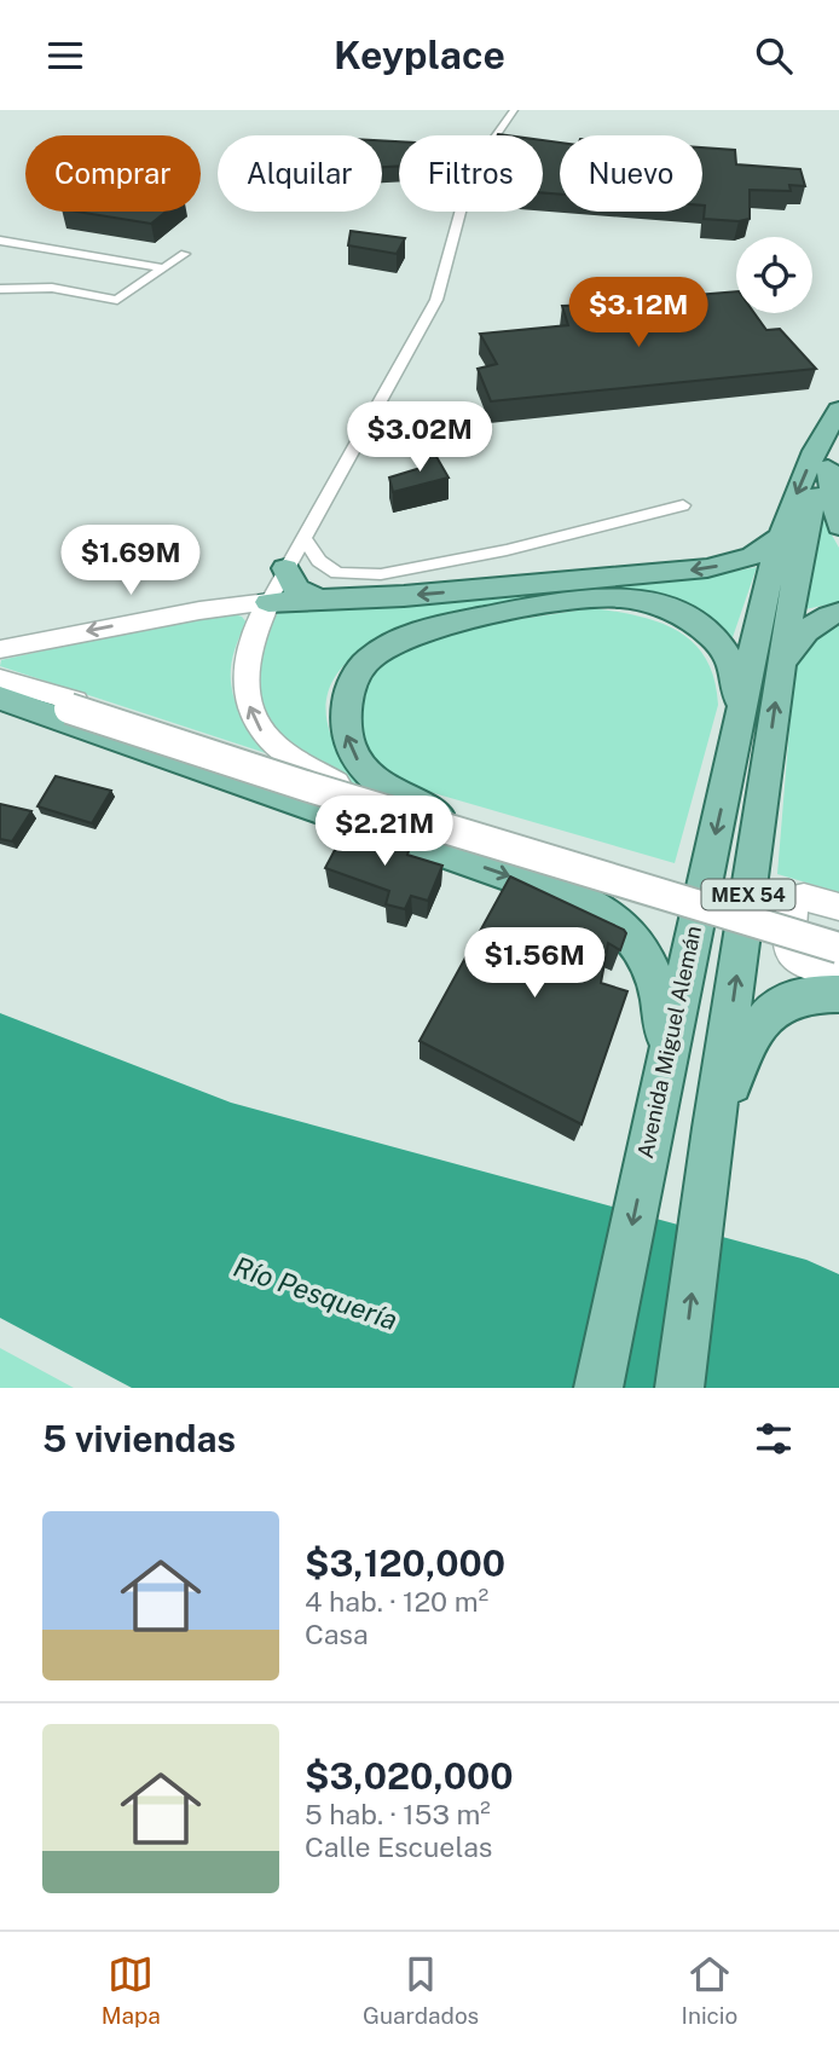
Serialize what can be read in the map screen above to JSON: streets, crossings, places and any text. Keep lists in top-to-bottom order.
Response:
{
  "streets": {
    "main road": ["MEX 54", "Avenida Miguel Alemán"]
  },
  "water": ["Río Pesquería"],
  "page": {
    "header": "Keyplace",
    "chip": [
      "Comprar",
      "Alquilar",
      "Filtros",
      "Nuevo"
    ],
    "price": [
      "$3.12M",
      "$3.02M",
      "$1.69M",
      "$2.21M",
      "$1.56M"
    ],
    "heading": "5 viviendas",
    "list": [
      {
        "name": "$3,120,000",
        "note": "4 hab. · 120 m² · Casa"
      },
      {
        "name": "$3,020,000",
        "note": "5 hab. · 153 m² · Calle Escuelas"
      }
    ],
    "tabs": ["Mapa", "Guardados", "Inicio"]
  }
}
